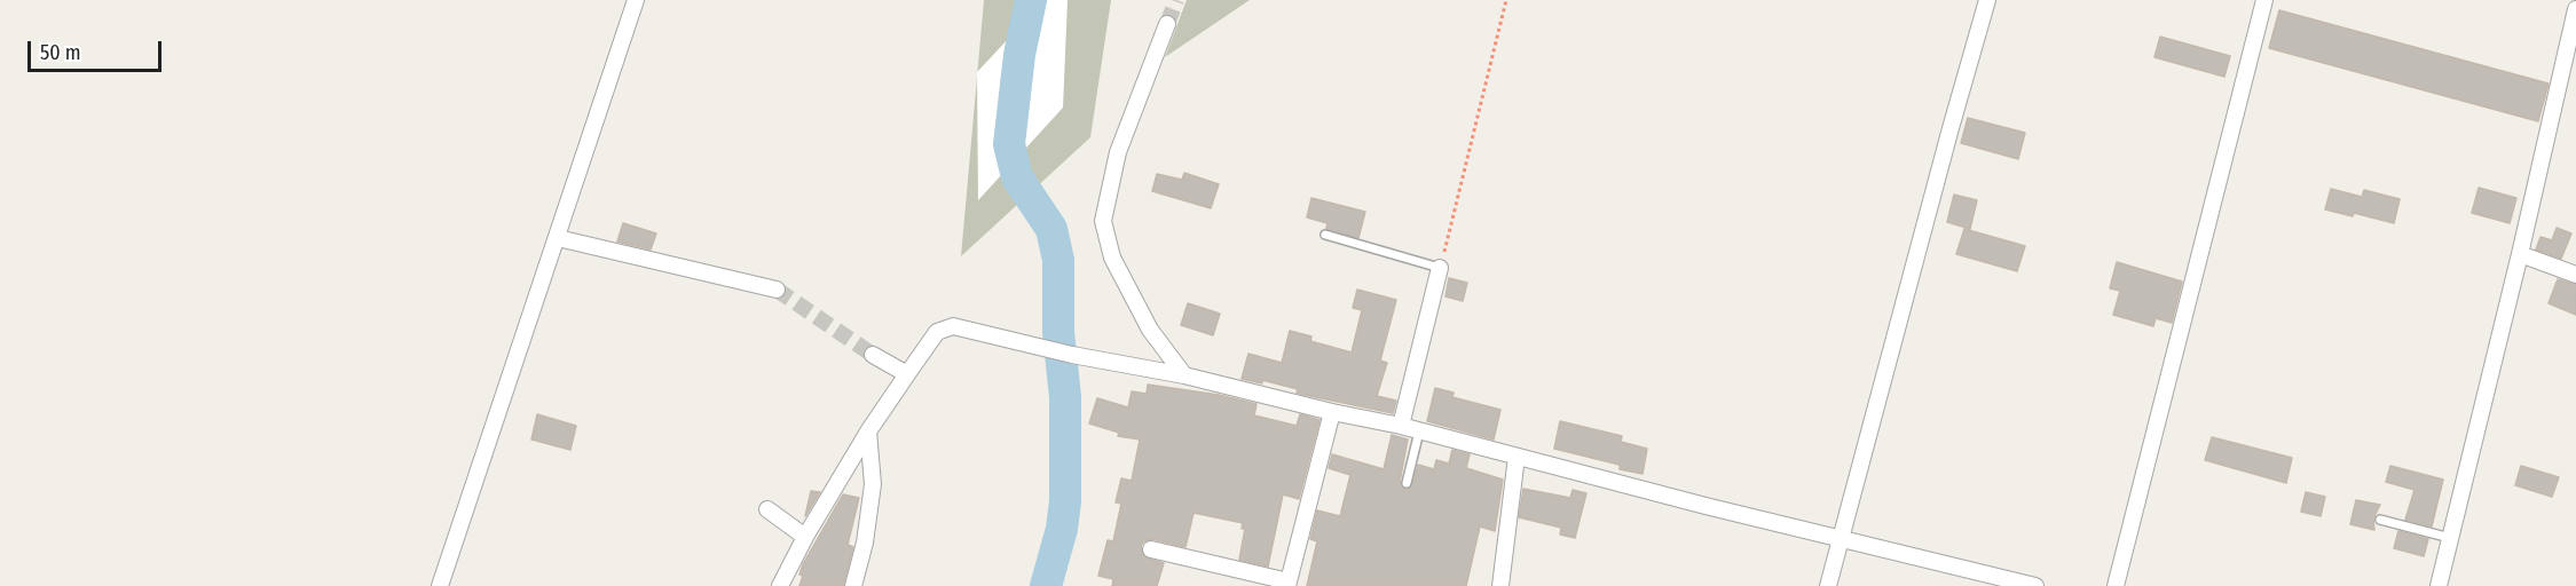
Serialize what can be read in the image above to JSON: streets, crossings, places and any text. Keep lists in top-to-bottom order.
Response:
{
  "scale_bar": "50 m"
}
